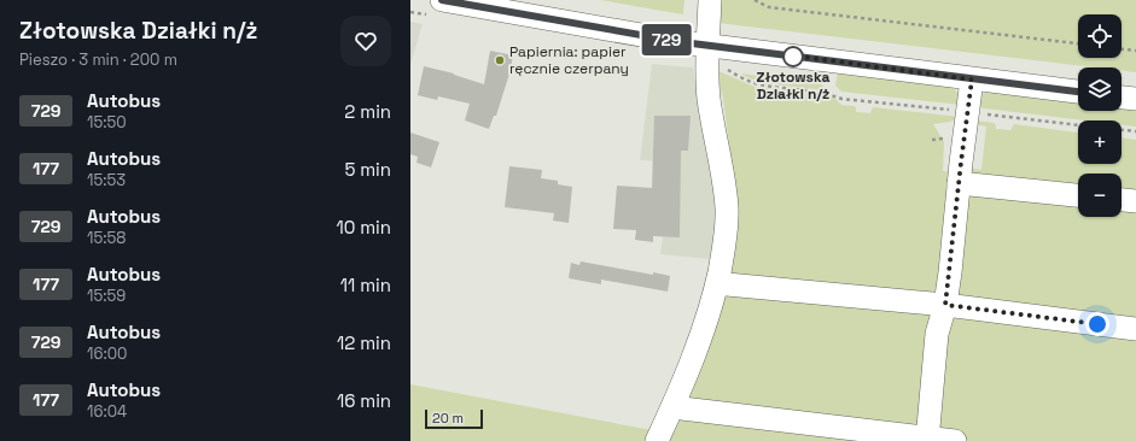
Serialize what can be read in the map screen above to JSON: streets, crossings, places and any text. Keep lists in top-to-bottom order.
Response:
{
  "places": ["Złotowska Działki n/ż", "Papiernia: papier ręcznie czerpany"],
  "lines": ["bus line 729"],
  "scale_bar": "20 m",
  "page": {
    "heading": ["Złotowska Działki n/ż", "Pieszo · 3 min · 200 m"],
    "on_map": "729",
    "map_buttons": ["+", "−"],
    "list": [
      {
        "mark": "729",
        "name": "Autobus",
        "note": "15:50",
        "value": "2 min"
      },
      {
        "mark": "177",
        "name": "Autobus",
        "note": "15:53",
        "value": "5 min"
      },
      {
        "mark": "729",
        "name": "Autobus",
        "note": "15:58",
        "value": "10 min"
      },
      {
        "mark": "177",
        "name": "Autobus",
        "note": "15:59",
        "value": "11 min"
      },
      {
        "mark": "729",
        "name": "Autobus",
        "note": "16:00",
        "value": "12 min"
      },
      {
        "mark": "177",
        "name": "Autobus",
        "note": "16:04",
        "value": "16 min"
      }
    ],
    "scale": "20 m"
  }
}
